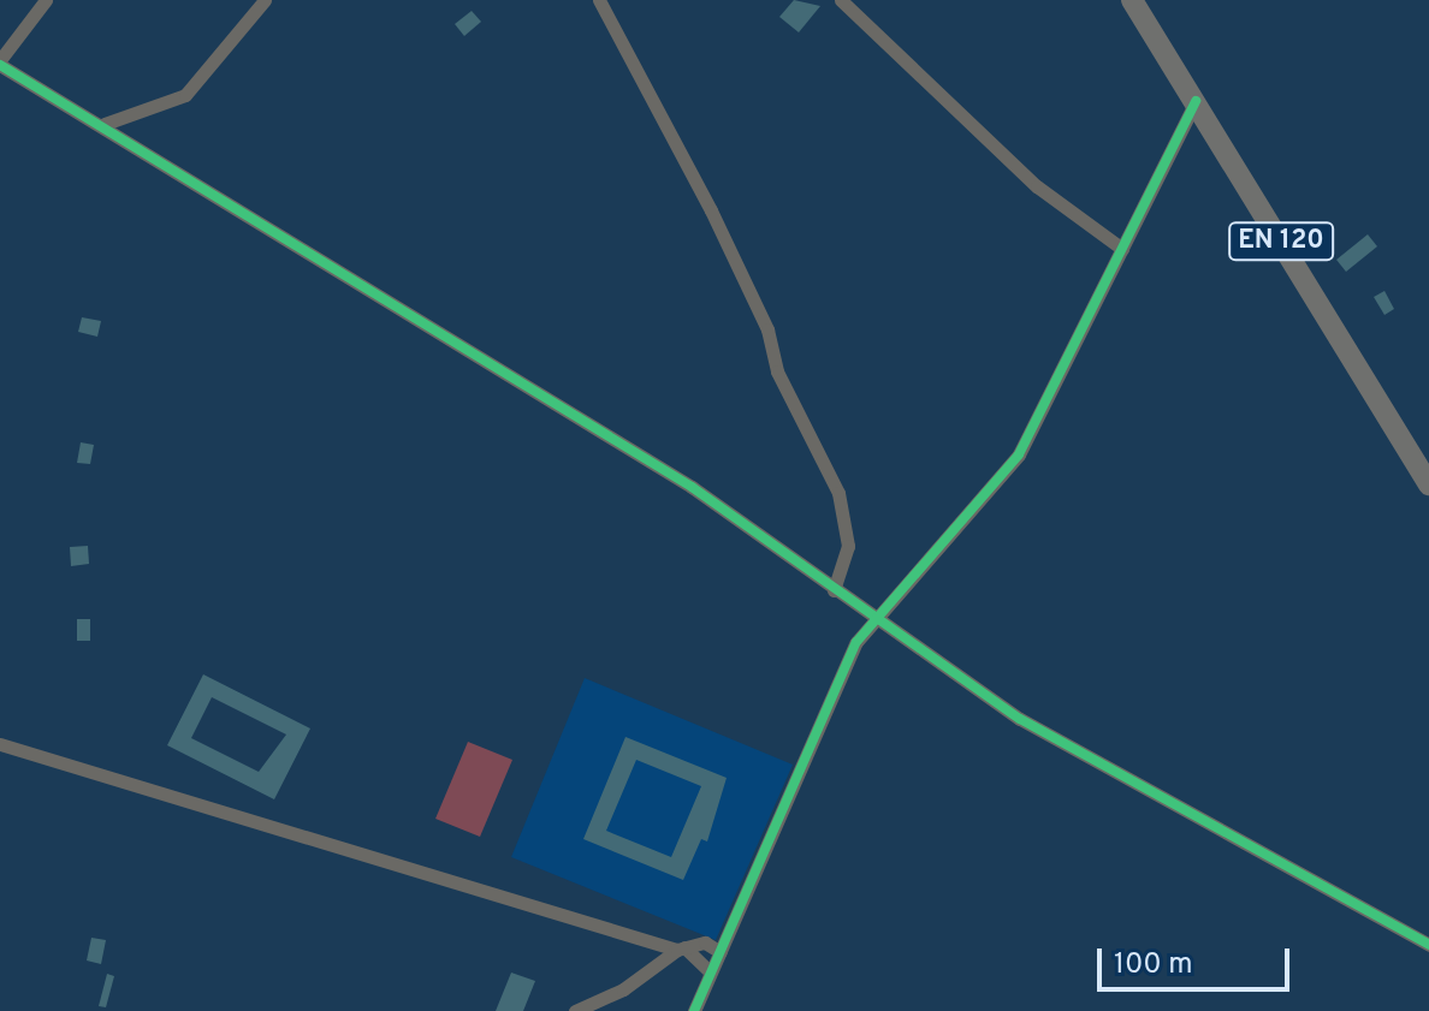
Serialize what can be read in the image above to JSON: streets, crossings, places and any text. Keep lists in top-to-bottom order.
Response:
{
  "streets": {
    "main road": ["EN 120"]
  },
  "scale_bar": "100 m"
}
